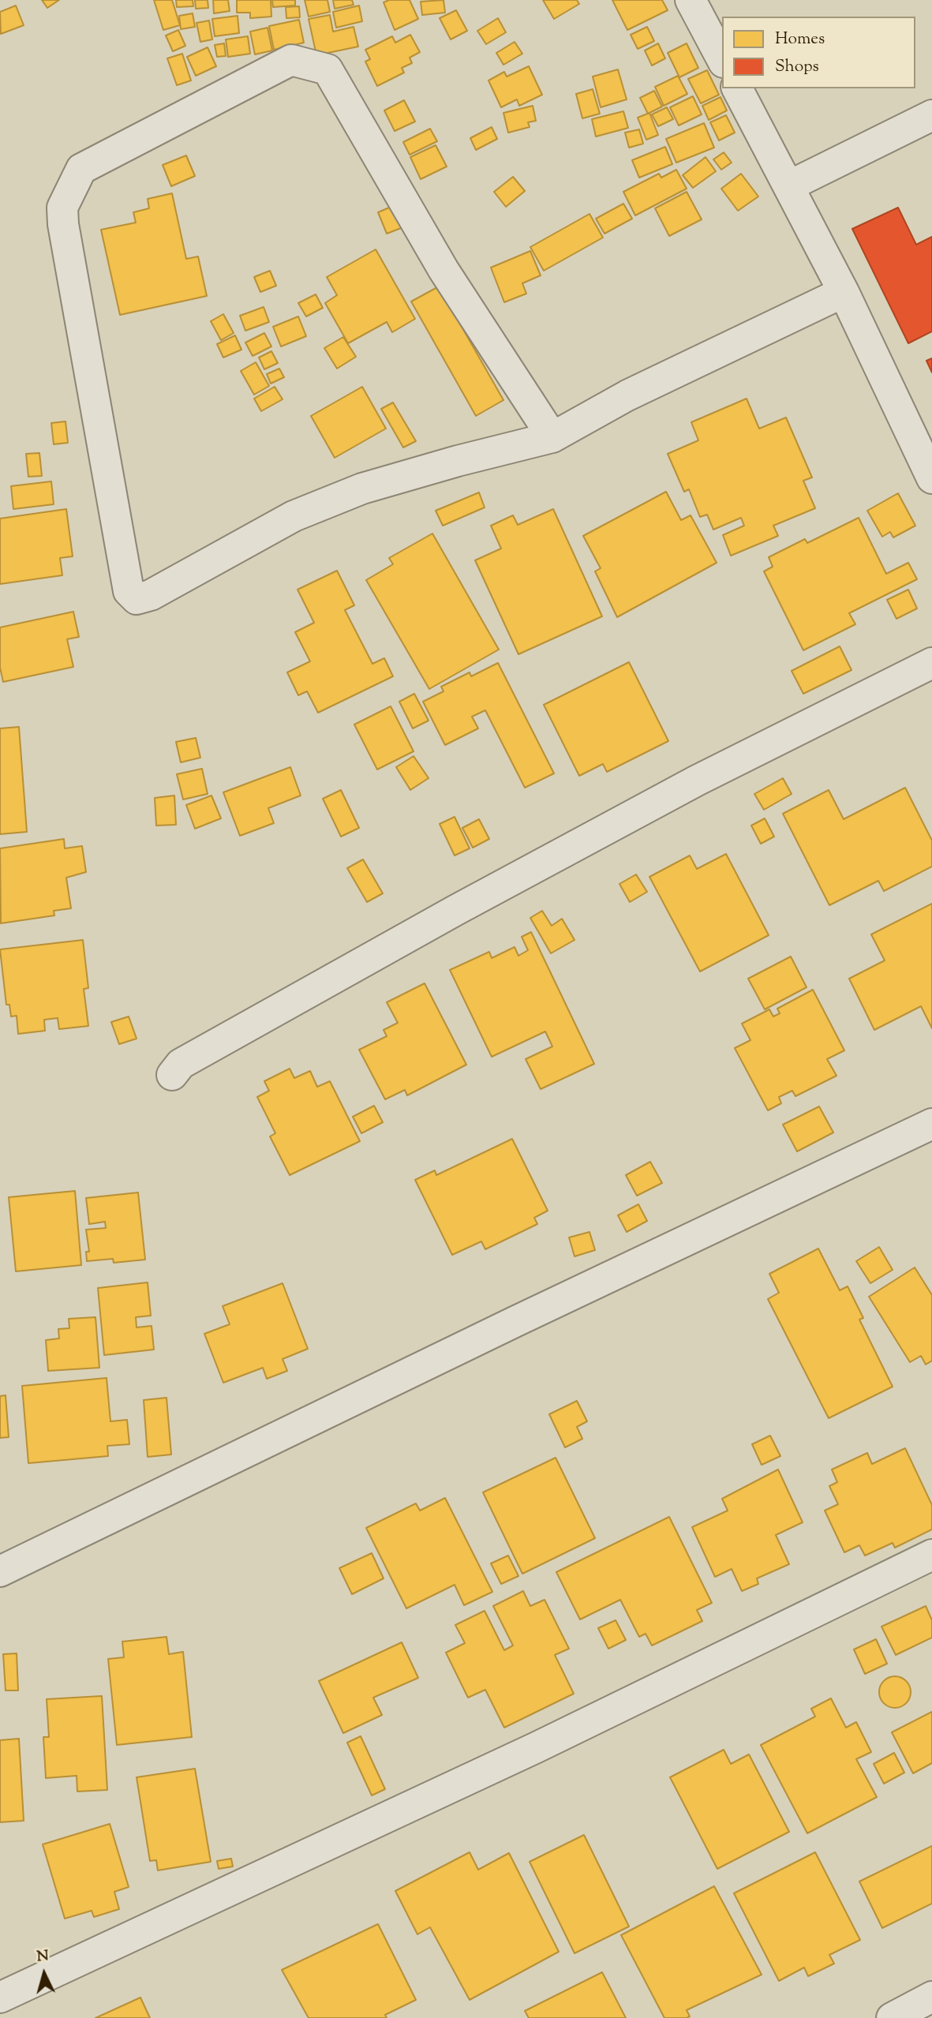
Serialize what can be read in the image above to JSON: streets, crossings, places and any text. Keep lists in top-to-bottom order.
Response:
{
  "legend": ["Homes", "Shops"],
  "north": "top"
}
